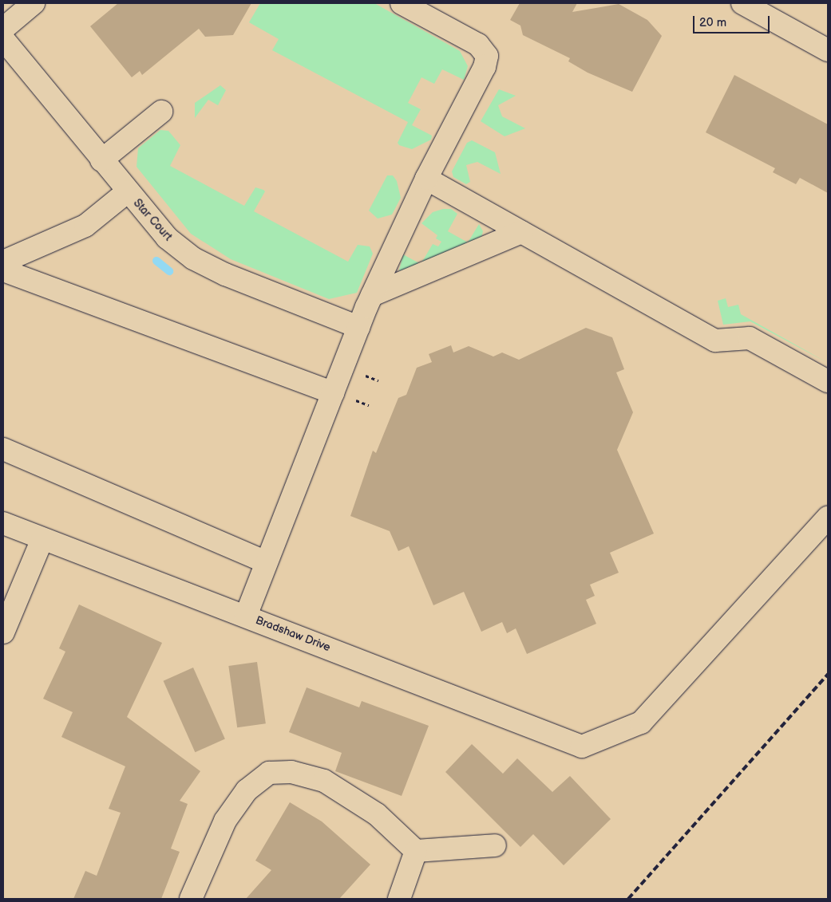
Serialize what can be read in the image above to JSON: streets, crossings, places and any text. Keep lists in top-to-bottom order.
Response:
{
  "streets": {
    "street": ["Star Court", "Bradshaw Drive"]
  },
  "scale_bar": "20 m"
}
